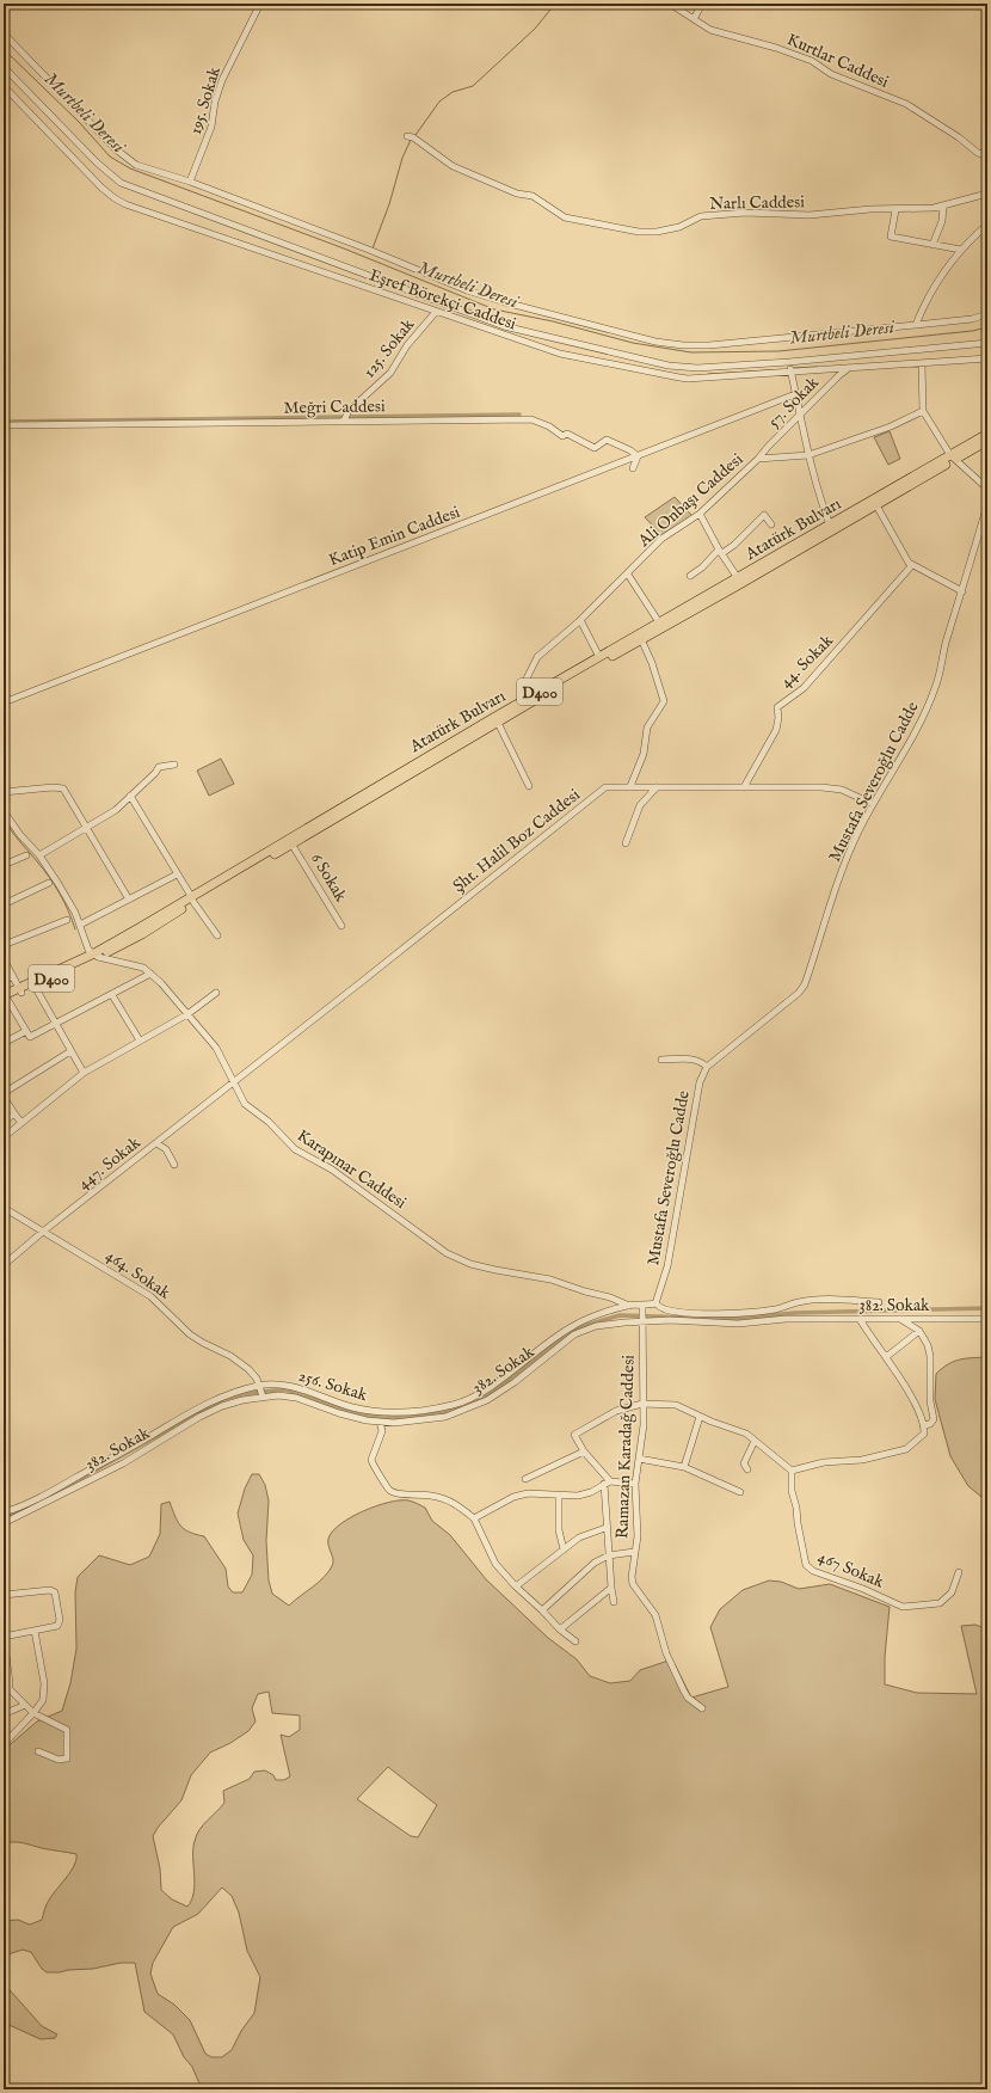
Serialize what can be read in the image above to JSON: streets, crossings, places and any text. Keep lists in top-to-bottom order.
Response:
{
  "streets": {
    "main road": ["Atatürk Bulvarı", "D400"],
    "street": [
      "Kurtlar Caddesi",
      "195. Sokak",
      "Narlı Caddesi",
      "Eşref Börekçi Caddesi",
      "125. Sokak",
      "57. Sokak",
      "Meğri Caddesi",
      "Ali Onbaşı Caddesi",
      "Katip Emin Caddesi",
      "44. Sokak",
      "Mustafa Severoğlu Cadde",
      "Şht. Halil Boz Caddesi",
      "6 Sokak",
      "447. Sokak",
      "Karapınar Caddesi",
      "464. Sokak",
      "382. Sokak",
      "256. Sokak",
      "Ramazan Karadağ Caddesi",
      "467 Sokak"
    ]
  },
  "crossings": [
    ["Eşref Börekçi Caddesi", "125. Sokak"],
    ["Eşref Börekçi Caddesi", "57. Sokak"],
    ["125. Sokak", "Meğri Caddesi"],
    ["57. Sokak", "Ali Onbaşı Caddesi"],
    ["Meğri Caddesi", "Katip Emin Caddesi"],
    ["Ali Onbaşı Caddesi", "Atatürk Bulvarı"],
    ["Atatürk Bulvarı", "D400"],
    ["Atatürk Bulvarı", "6 Sokak"],
    ["Atatürk Bulvarı", "Karapınar Caddesi"],
    ["44. Sokak", "Şht. Halil Boz Caddesi"],
    ["D400", "Karapınar Caddesi"],
    ["Mustafa Severoğlu Cadde", "Şht. Halil Boz Caddesi"],
    ["Mustafa Severoğlu Cadde", "256. Sokak"],
    ["Şht. Halil Boz Caddesi", "447. Sokak"],
    ["Şht. Halil Boz Caddesi", "Karapınar Caddesi"],
    ["447. Sokak", "Karapınar Caddesi"],
    ["447. Sokak", "464. Sokak"],
    ["Karapınar Caddesi", "256. Sokak"],
    ["464. Sokak", "382. Sokak"],
    ["464. Sokak", "256. Sokak"],
    ["382. Sokak", "Ramazan Karadağ Caddesi"],
    ["256. Sokak", "Ramazan Karadağ Caddesi"]
  ],
  "water": ["Murtbeli Deresi"]
}
